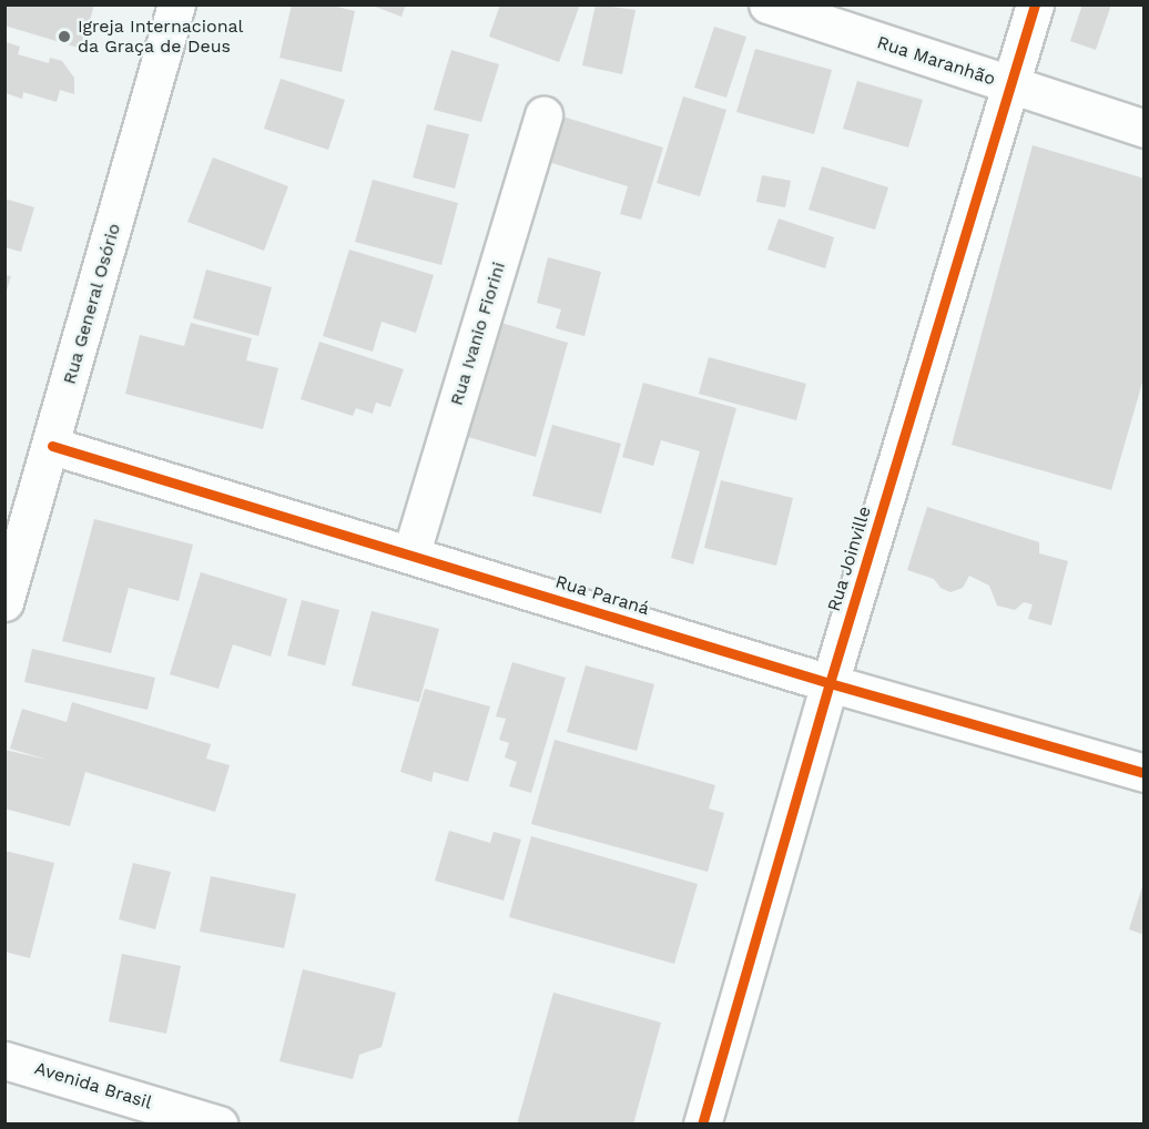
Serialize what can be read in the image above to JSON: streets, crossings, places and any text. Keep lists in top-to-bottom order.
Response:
{
  "streets": {
    "street": [
      "Rua Maranhão",
      "Rua General Osório",
      "Rua Ivanio Fiorini",
      "Rua Joinville",
      "Rua Paraná",
      "Avenida Brasil"
    ]
  },
  "crossings": [
    ["Rua Maranhão", "Rua Joinville"],
    ["Rua General Osório", "Rua Paraná"],
    ["Rua Ivanio Fiorini", "Rua Paraná"],
    ["Rua Joinville", "Rua Paraná"]
  ],
  "places": ["Igreja Internacional da Graça de Deus"]
}
